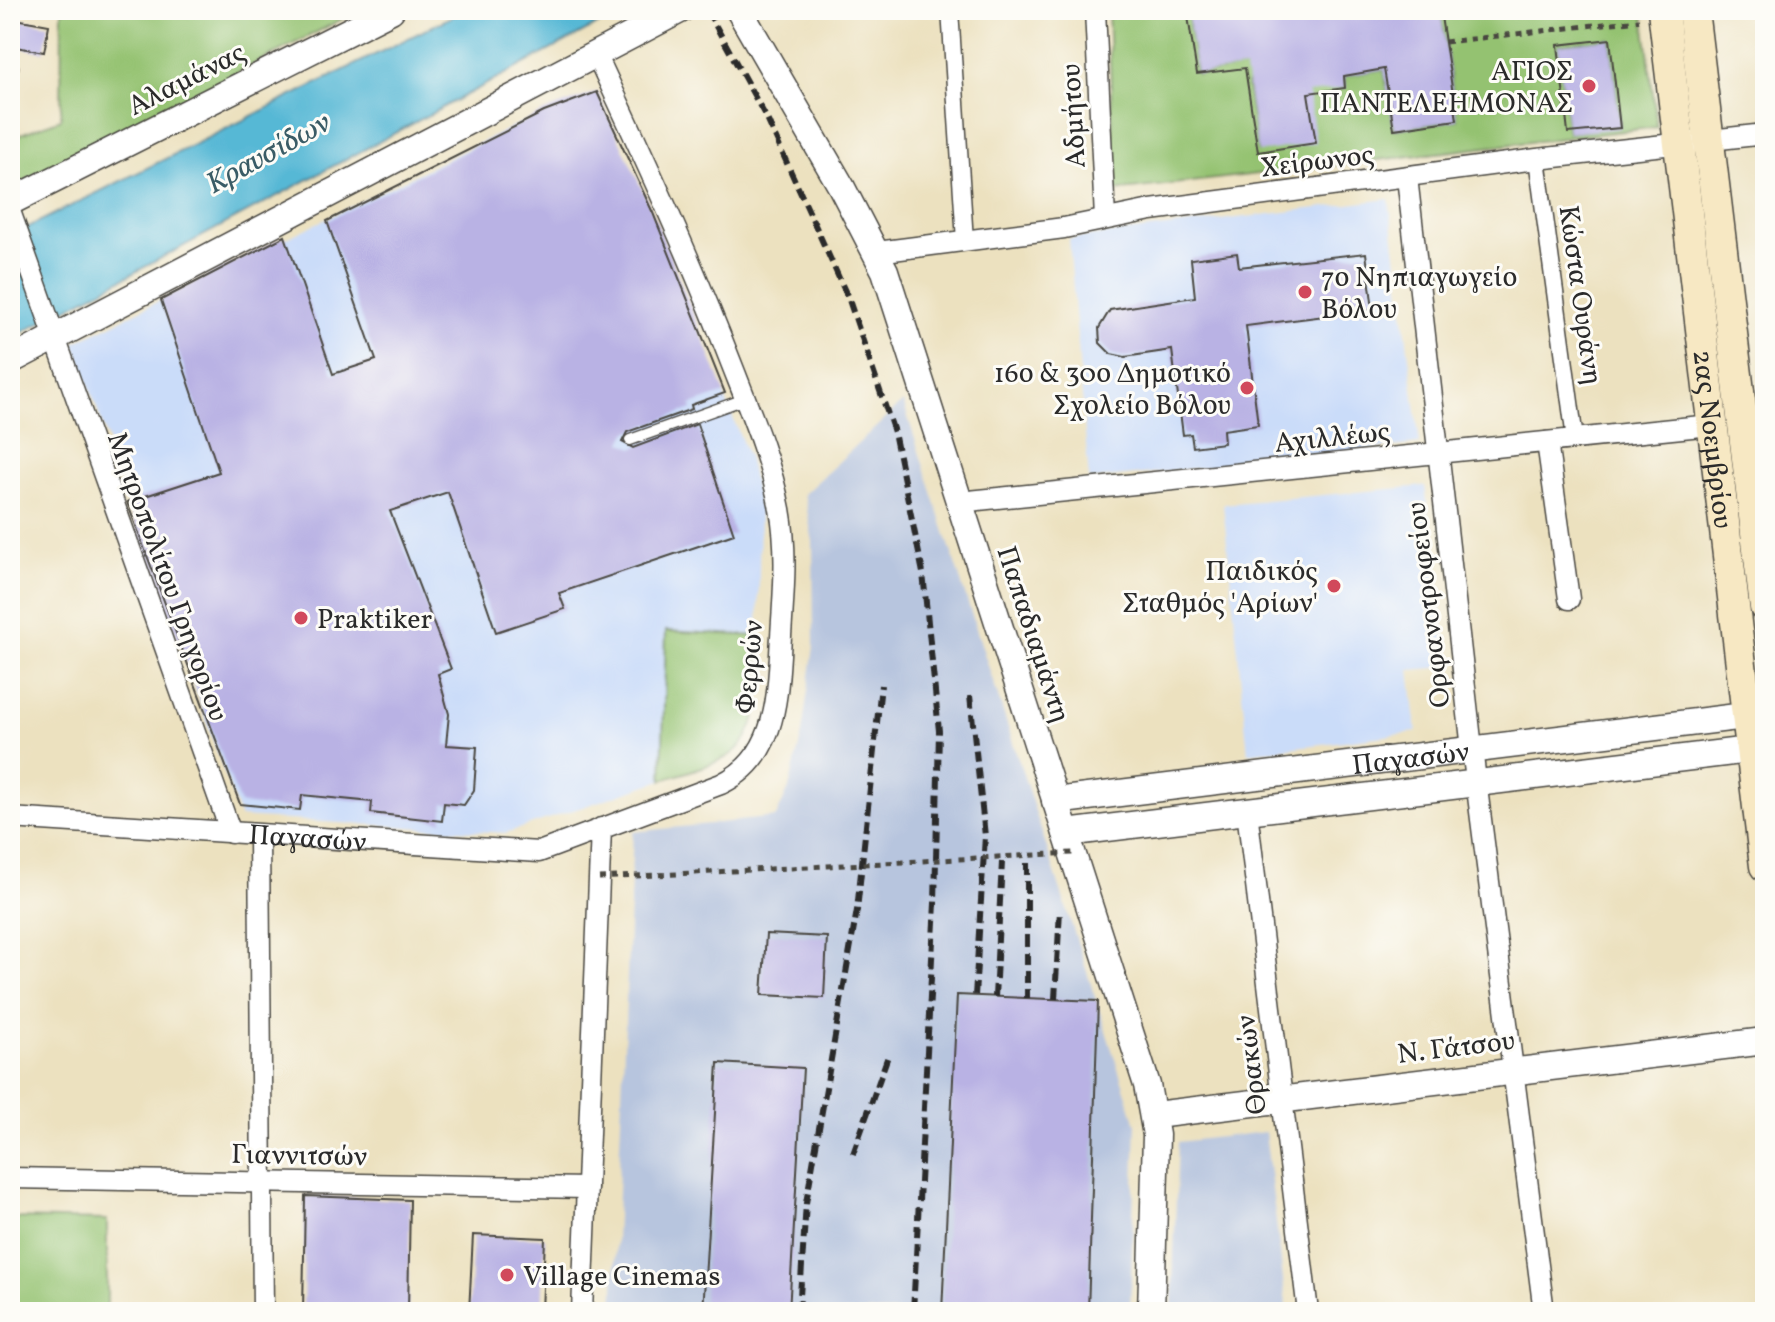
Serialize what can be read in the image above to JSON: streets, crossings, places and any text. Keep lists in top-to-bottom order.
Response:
{
  "streets": {
    "main road": ["2ας Νοεμβρίου"],
    "street": [
      "Αλαμάνας",
      "Αδμήτου",
      "Χείρωνος",
      "Κώστα Ουράνη",
      "Αχιλλέως",
      "Μητροπολίτου Γρηγορίου",
      "Ορφανοτροφείου",
      "Παπαδιαμάντη",
      "Φερρών",
      "Παγασών",
      "Ν. Γάτσου",
      "Θρακών",
      "Γιαννιτσών"
    ]
  },
  "crossings": [
    ["Αδμήτου", "Χείρωνος"],
    ["Χείρωνος", "Κώστα Ουράνη"],
    ["Χείρωνος", "2ας Νοεμβρίου"],
    ["Χείρωνος", "Ορφανοτροφείου"],
    ["Χείρωνος", "Παπαδιαμάντη"],
    ["Κώστα Ουράνη", "Αχιλλέως"],
    ["Αχιλλέως", "2ας Νοεμβρίου"],
    ["Αχιλλέως", "Ορφανοτροφείου"],
    ["Αχιλλέως", "Παπαδιαμάντη"],
    ["2ας Νοεμβρίου", "Παγασών"],
    ["Μητροπολίτου Γρηγορίου", "Παγασών"],
    ["Ορφανοτροφείου", "Παγασών"],
    ["Ορφανοτροφείου", "Ν. Γάτσου"],
    ["Παπαδιαμάντη", "Παγασών"],
    ["Παπαδιαμάντη", "Ν. Γάτσου"],
    ["Φερρών", "Παγασών"],
    ["Παγασών", "Θρακών"],
    ["Ν. Γάτσου", "Θρακών"]
  ],
  "water": ["Κραυσίδων"],
  "places": [
    "ΑΓΙΟΣ ΠΑΝΤΕΛΕΗΜΟΝΑΣ",
    "7ο Νηπιαγωγείο Βόλου",
    "16ο & 30ο Δημοτικό Σχολείο Βόλου",
    "Παιδικός Σταθμός 'Αρίων'",
    "Praktiker",
    "Village Cinemas"
  ]
}
